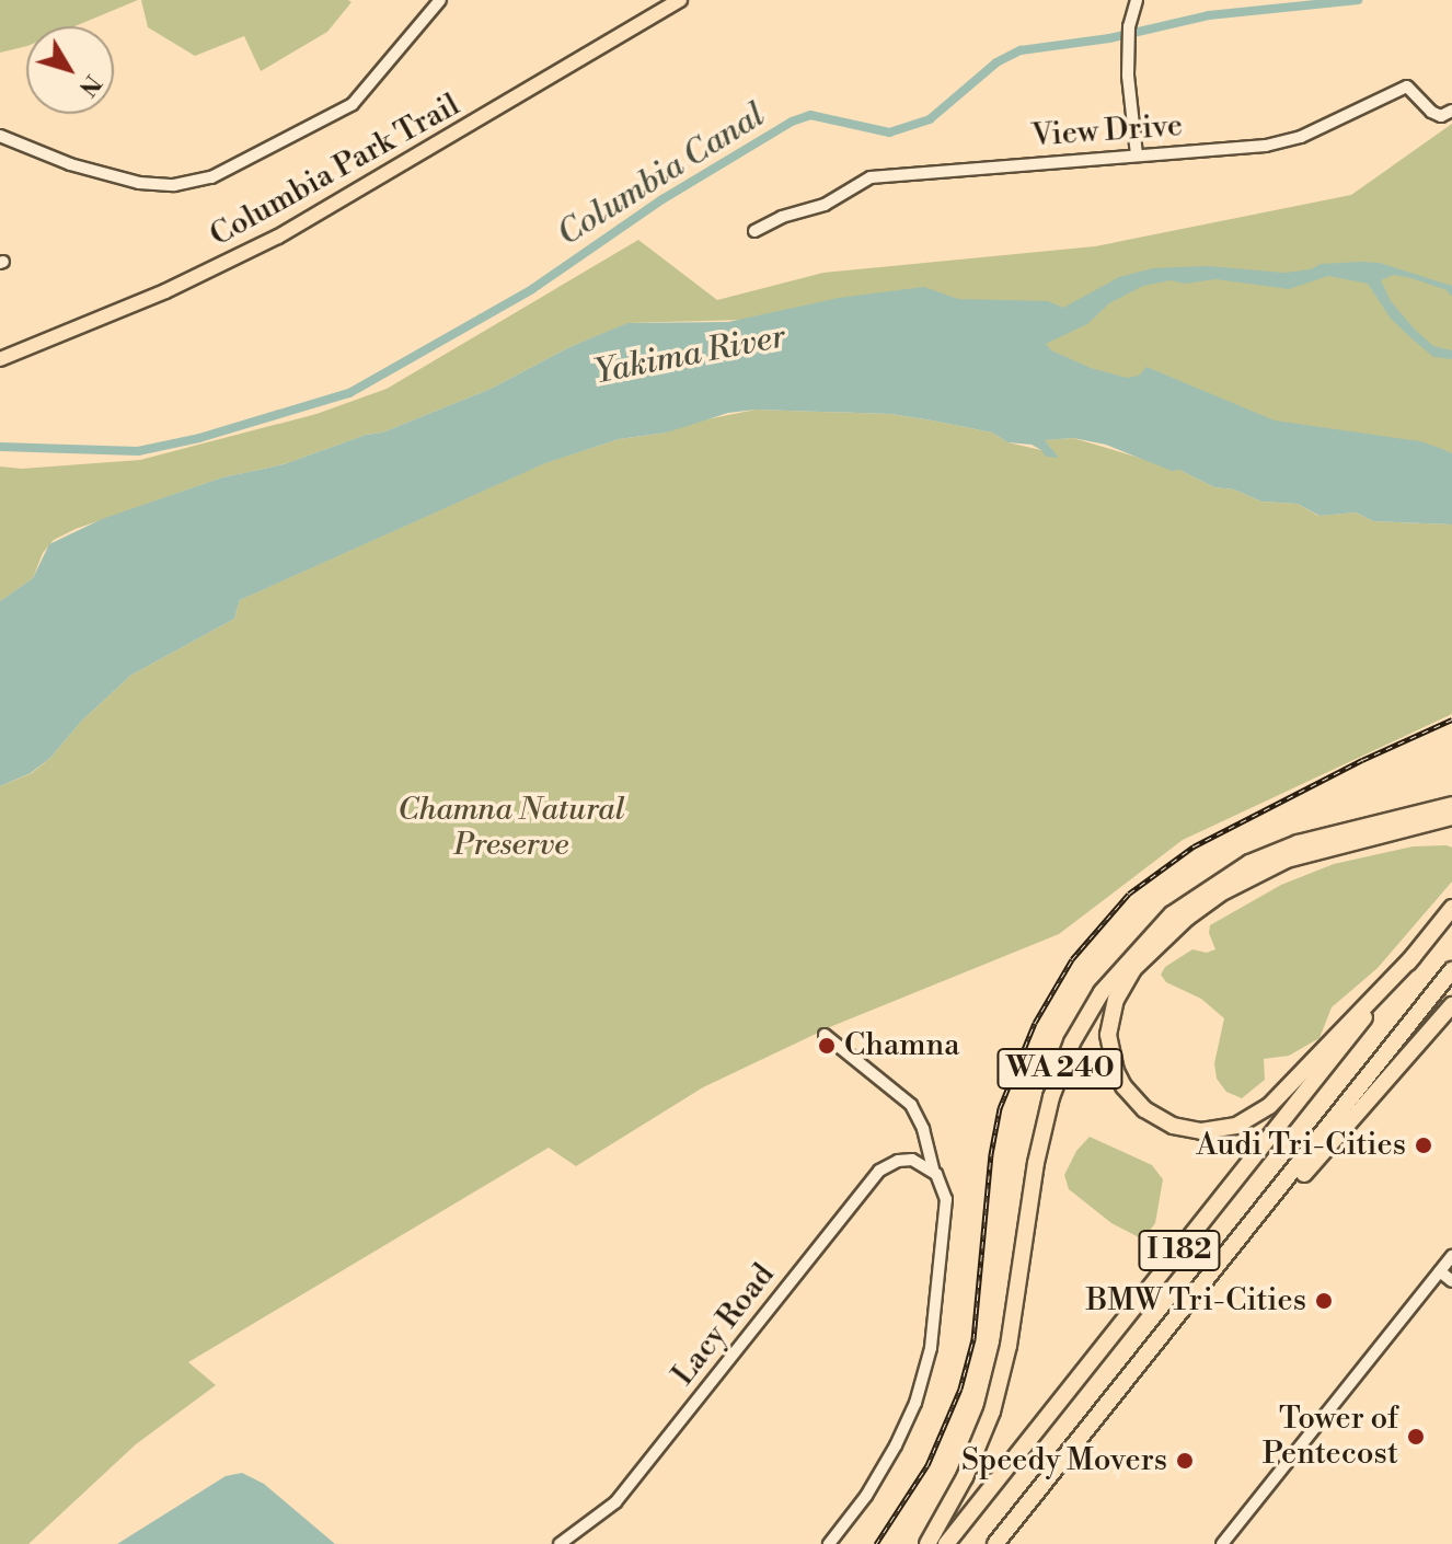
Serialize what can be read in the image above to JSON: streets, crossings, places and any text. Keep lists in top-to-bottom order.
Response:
{
  "streets": {
    "highway": ["WA 240", "I 182"],
    "main road": ["Columbia Park Trail"],
    "street": ["View Drive", "Lacy Road"]
  },
  "water": ["Columbia Canal", "Yakima River"],
  "parks": ["Chamna Natural Preserve"],
  "places": [
    "Chamna",
    "Audi Tri-Cities",
    "BMW Tri-Cities",
    "Tower of Pentecost",
    "Speedy Movers"
  ],
  "north": "bottom right"
}
